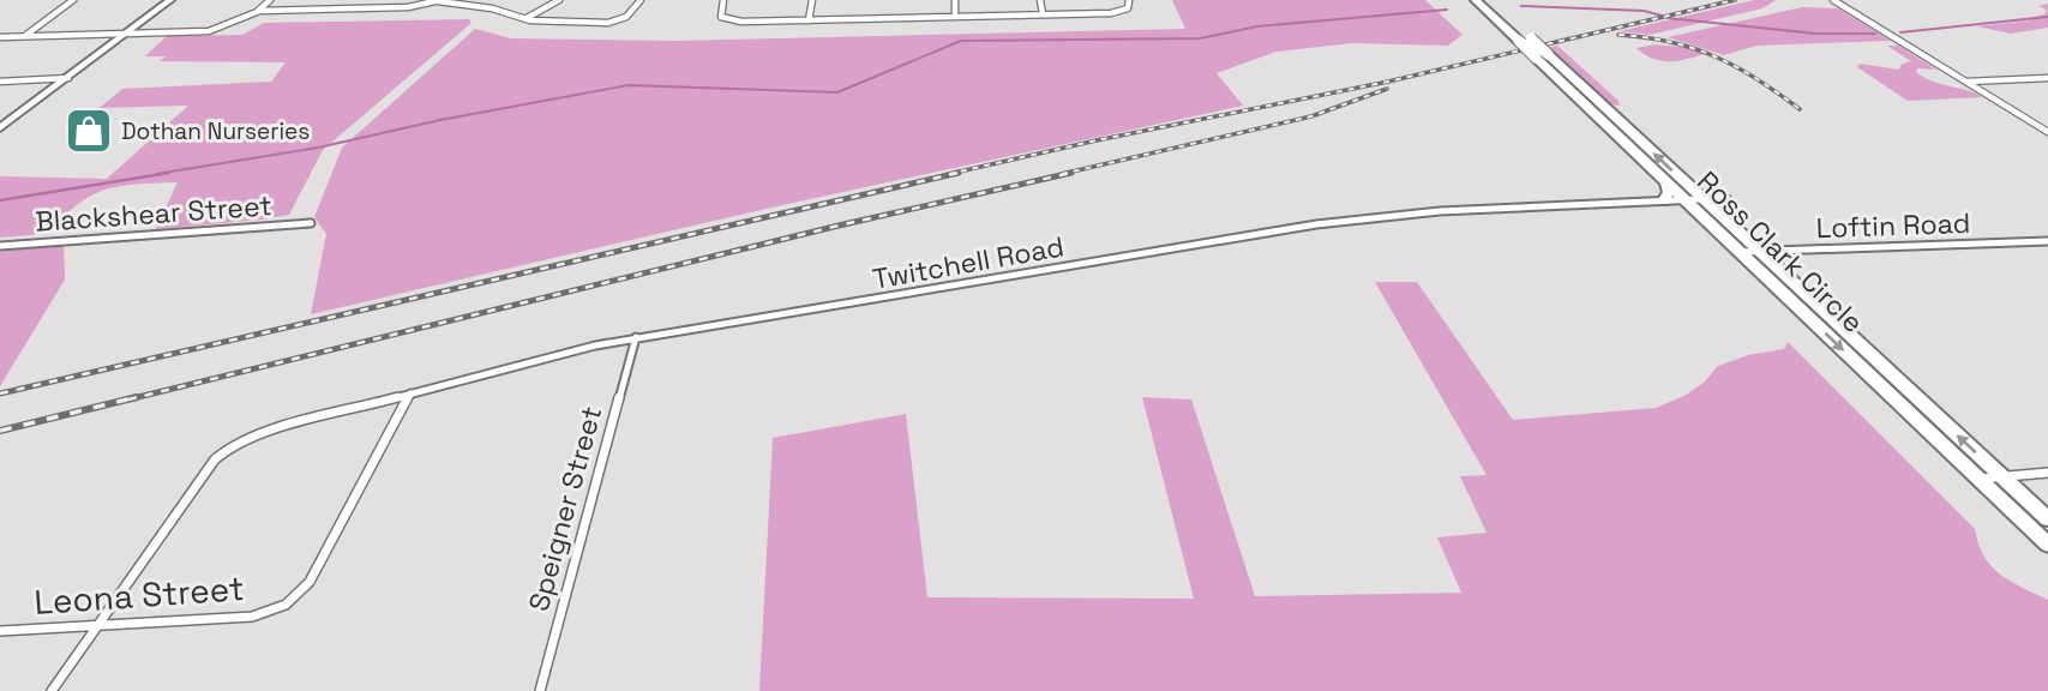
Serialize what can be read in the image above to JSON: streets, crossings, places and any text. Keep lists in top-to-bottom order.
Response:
{
  "streets": {
    "highway": ["Ross Clark Circle"],
    "street": [
      "Blackshear Street",
      "Loftin Road",
      "Twitchell Road",
      "Speigner Street",
      "Leona Street"
    ]
  },
  "crossings": [
    ["Loftin Road", "Ross Clark Circle"],
    ["Ross Clark Circle", "Twitchell Road"],
    ["Twitchell Road", "Speigner Street"],
    ["Twitchell Road", "Leona Street"]
  ],
  "places": {
    "shop": ["Dothan Nurseries"]
  }
}
